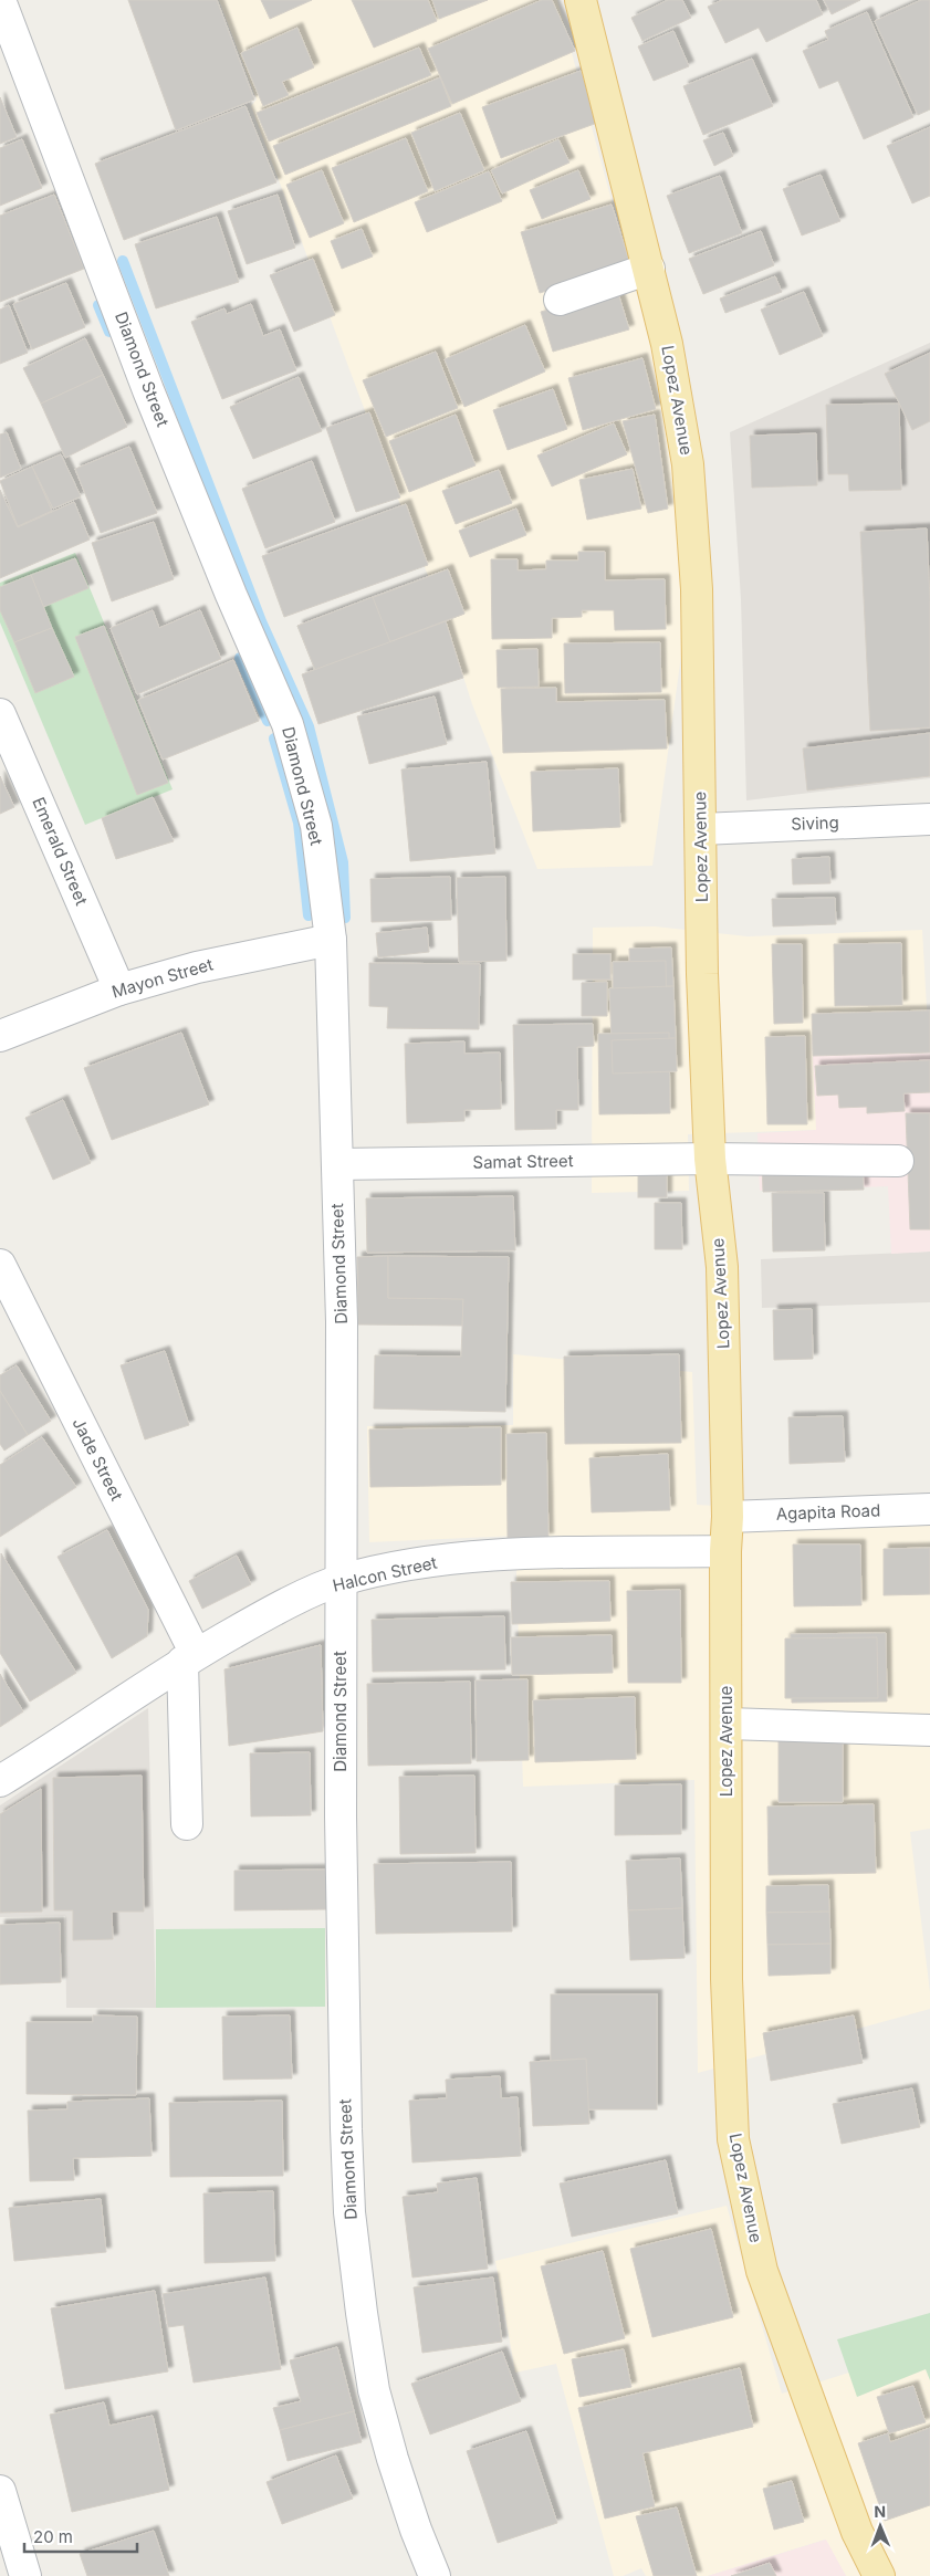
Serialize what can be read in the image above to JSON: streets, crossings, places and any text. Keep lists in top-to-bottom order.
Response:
{
  "streets": {
    "main road": ["Lopez Avenue"],
    "street": [
      "Diamond Street",
      "Siving",
      "Emerald Street",
      "Mayon Street",
      "Samat Street",
      "Jade Street",
      "Agapita Road",
      "Halcon Street"
    ]
  },
  "crossings": [
    ["Diamond Street", "Mayon Street"],
    ["Diamond Street", "Samat Street"],
    ["Diamond Street", "Halcon Street"],
    ["Lopez Avenue", "Siving"],
    ["Lopez Avenue", "Samat Street"],
    ["Lopez Avenue", "Agapita Road"],
    ["Lopez Avenue", "Halcon Street"],
    ["Emerald Street", "Mayon Street"],
    ["Jade Street", "Halcon Street"]
  ],
  "scale_bar": "20 m",
  "north": "top"
}
